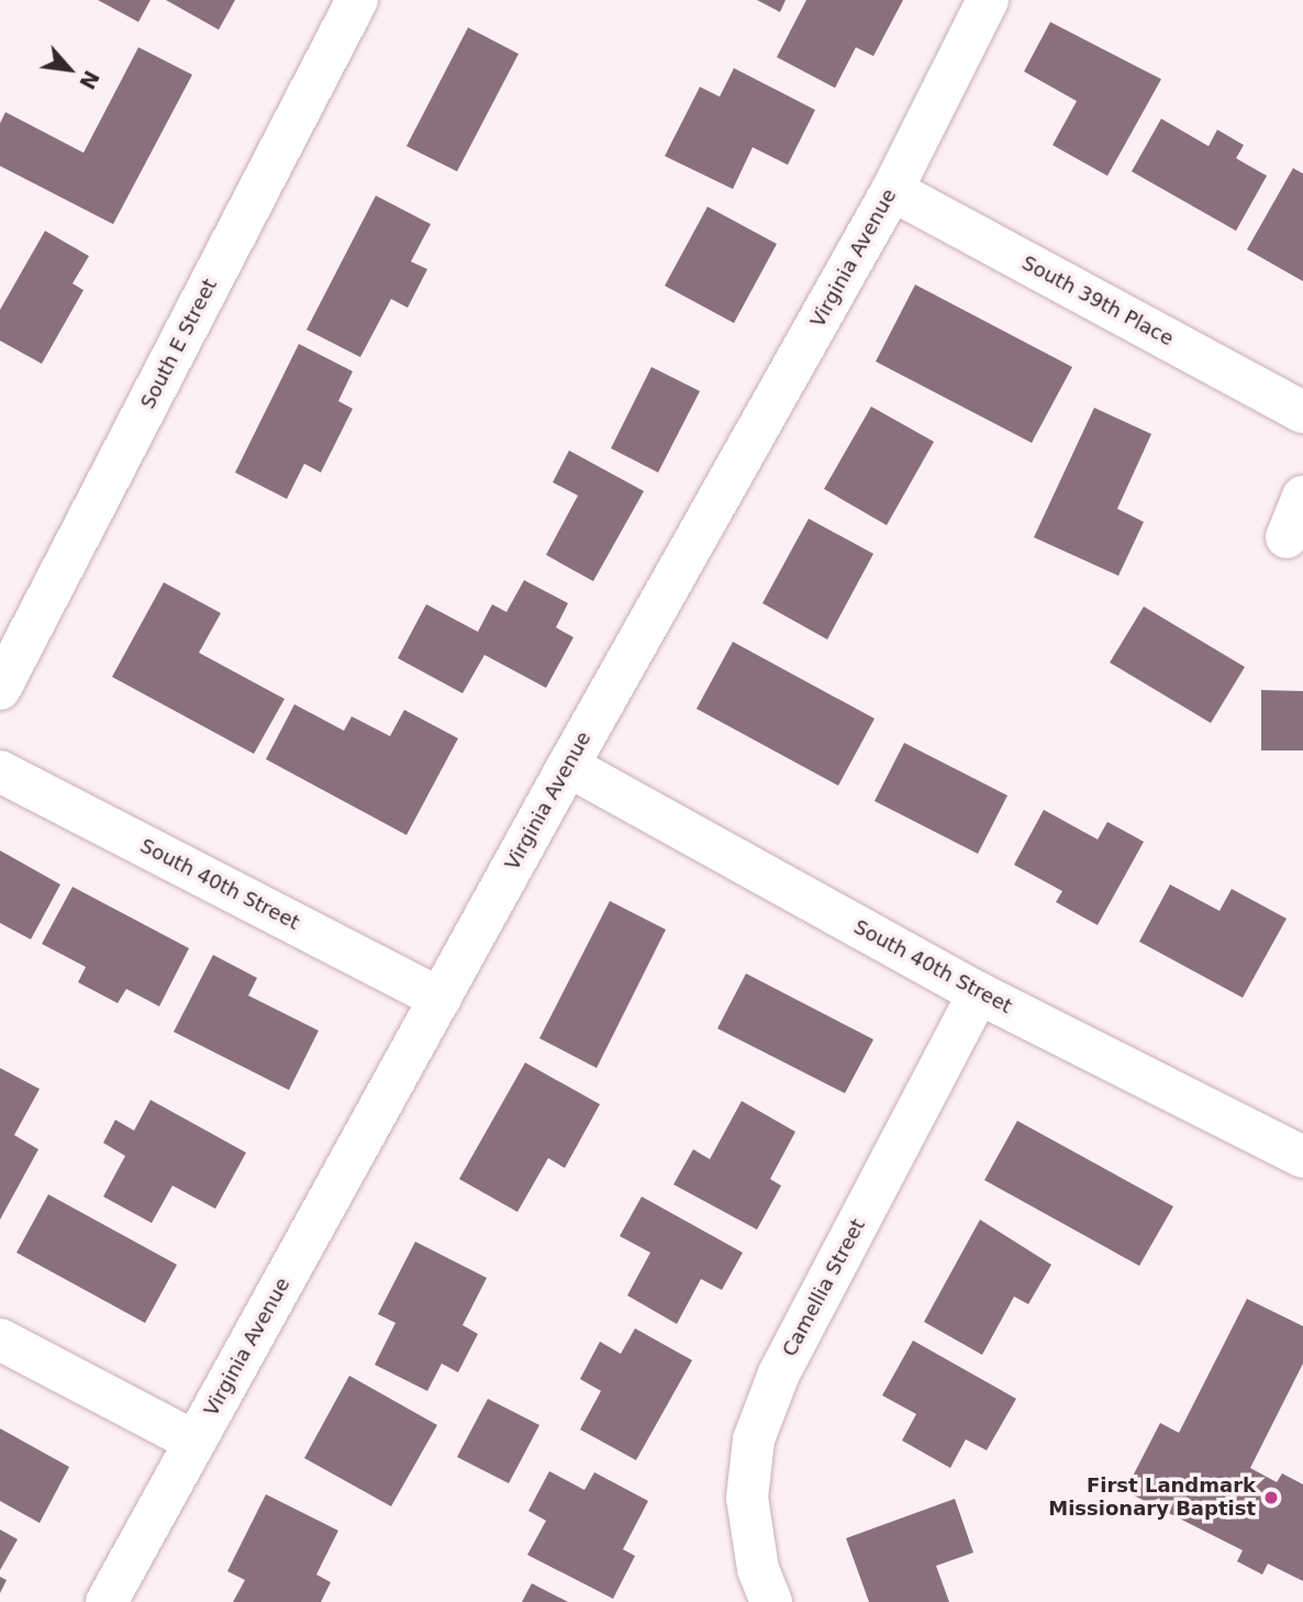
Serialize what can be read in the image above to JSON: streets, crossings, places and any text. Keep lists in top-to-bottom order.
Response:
{
  "streets": {
    "street": [
      "Virginia Avenue",
      "South 39th Place",
      "South E Street",
      "South 40th Street",
      "Camellia Street"
    ]
  },
  "crossings": [
    ["Virginia Avenue", "South 39th Place"],
    ["Virginia Avenue", "South 40th Street"],
    ["South 40th Street", "Camellia Street"]
  ],
  "places": ["First Landmark Missionary Baptist"],
  "north": "bottom right"
}
